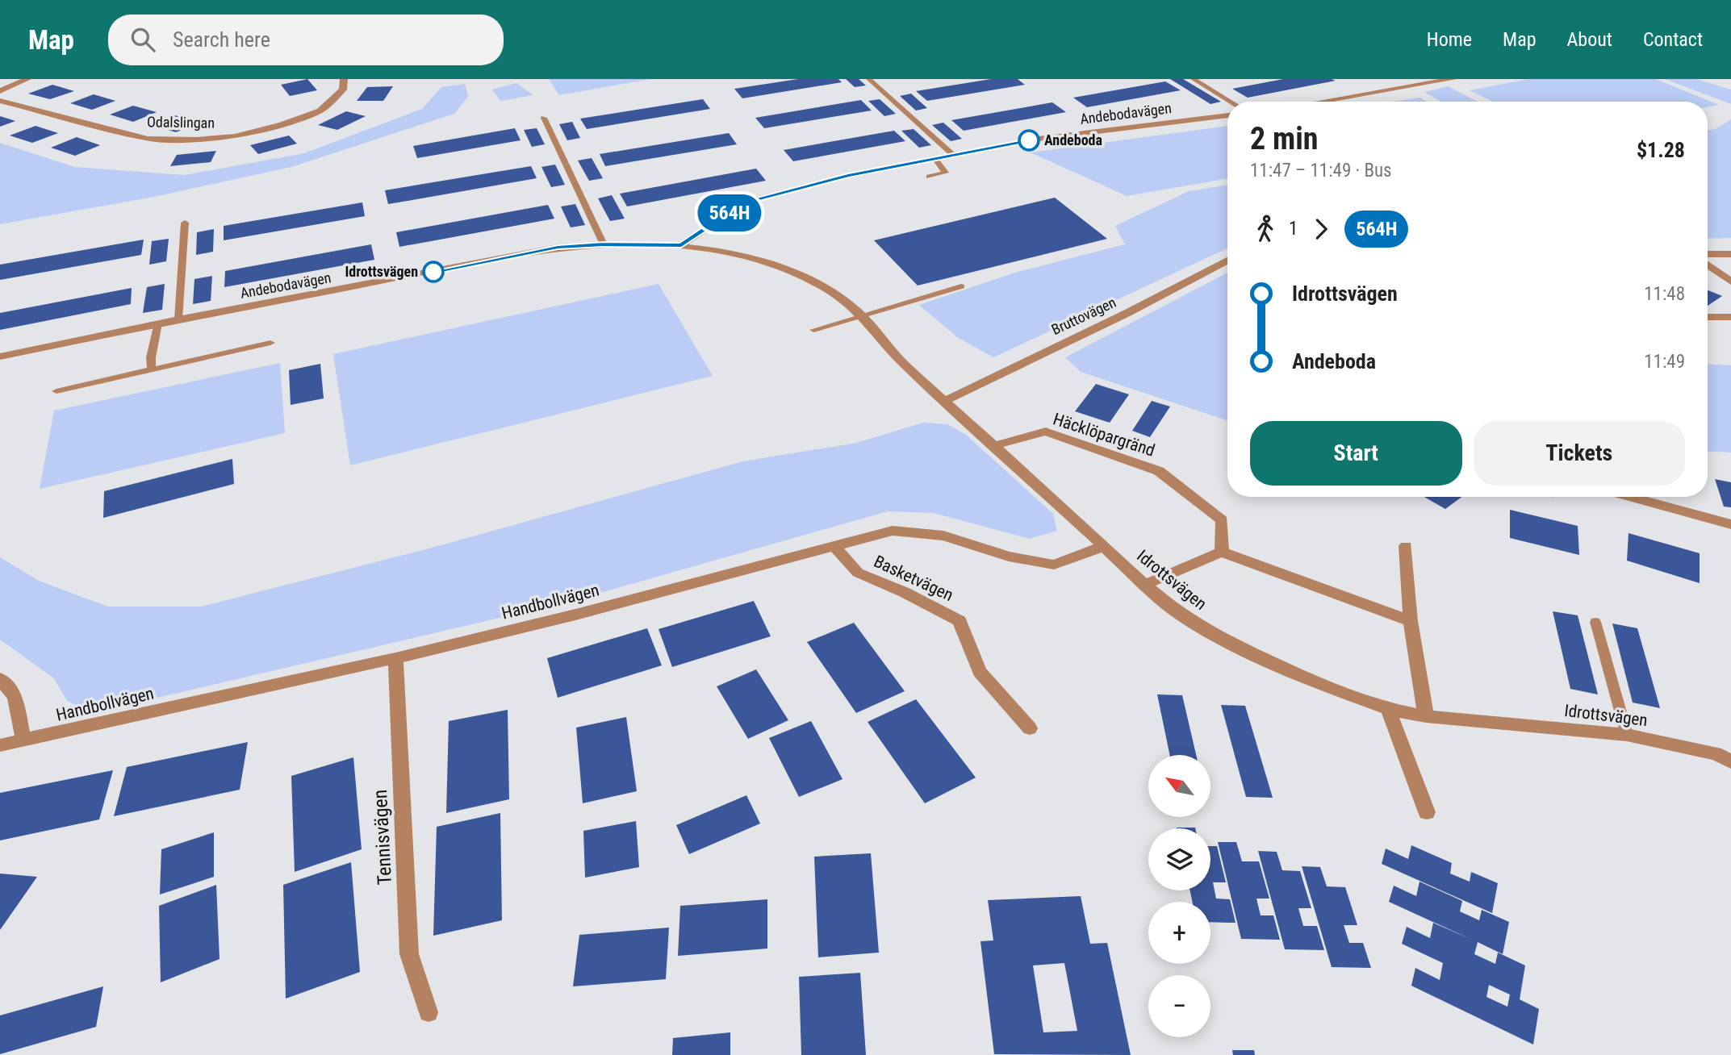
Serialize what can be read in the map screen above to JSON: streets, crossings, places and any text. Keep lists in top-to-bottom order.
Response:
{
  "streets": {
    "street": [
      "Andebodavägen",
      "Odalslingan",
      "Bruttovägen",
      "Häcklöpargränd",
      "Basketvägen",
      "Idrottsvägen",
      "Handbollvägen",
      "Tennisvägen"
    ]
  },
  "crossings": [
    ["Andebodavägen", "Idrottsvägen"],
    ["Bruttovägen", "Idrottsvägen"],
    ["Häcklöpargränd", "Idrottsvägen"],
    ["Basketvägen", "Handbollvägen"],
    ["Idrottsvägen", "Handbollvägen"],
    ["Handbollvägen", "Tennisvägen"]
  ],
  "places": ["Andeboda", "Idrottsvägen"],
  "lines": ["bus line 564H"],
  "north": "top left",
  "page": {
    "header": "Map",
    "search": "Search here",
    "nav": [
      "Home",
      "Map",
      "About",
      "Contact"
    ],
    "on_map": "564H",
    "heading": ["2 min", "11:47 – 11:49 · Bus", "$1.28"],
    "legs": ["1", "564H"],
    "list": [
      {
        "name": "Idrottsvägen",
        "value": "11:48"
      },
      {
        "name": "Andeboda",
        "value": "11:49"
      }
    ],
    "buttons": ["Start", "Tickets"],
    "map_buttons": ["+", "−"]
  }
}
